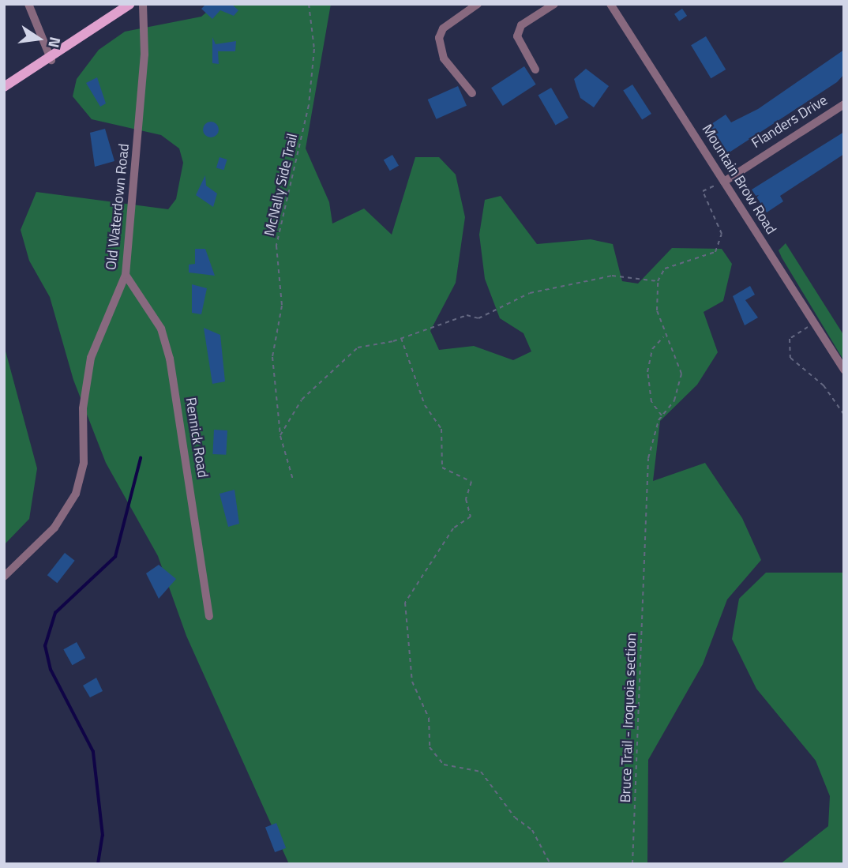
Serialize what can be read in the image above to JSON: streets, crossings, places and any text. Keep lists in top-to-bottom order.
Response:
{
  "streets": {
    "street": [
      "Flanders Drive",
      "Mountain Brow Road",
      "Old Waterdown Road",
      "Rennick Road"
    ],
    "path": ["McNally Side Trail", "Bruce Trail - Iroquoia section"]
  },
  "crossings": [
    ["Flanders Drive", "Mountain Brow Road"],
    ["Old Waterdown Road", "Rennick Road"]
  ],
  "north": "right"
}
